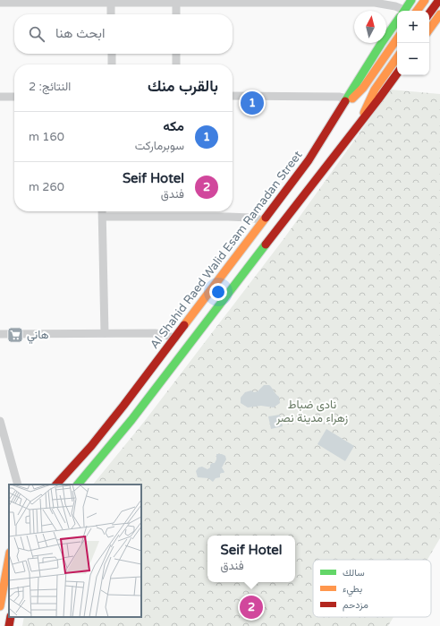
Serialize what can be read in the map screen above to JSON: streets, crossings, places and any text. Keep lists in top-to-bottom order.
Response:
{
  "streets": {
    "street": ["Al Shahid Raed Walid Esam Ramadan Street"]
  },
  "parks": ["نادى ضباط زهراء مدينة نصر"],
  "places": {
    "supermarket": ["هاني"]
  },
  "legend": ["سالك", "بطيء", "مزدحم"],
  "north": "top",
  "page": {
    "map_buttons": ["+", "−"],
    "search": "ابحث هنا",
    "heading": ["بالقرب منك", "النتائج: 2"],
    "pins": ["1", "2"],
    "list": [
      {
        "mark": "1",
        "name": "مكه",
        "note": "سوبرماركت",
        "value": "160 m"
      },
      {
        "mark": "2",
        "name": "Seif Hotel",
        "note": "فندق",
        "value": "260 m"
      }
    ],
    "popup": ["Seif Hotel", "فندق"]
  }
}
